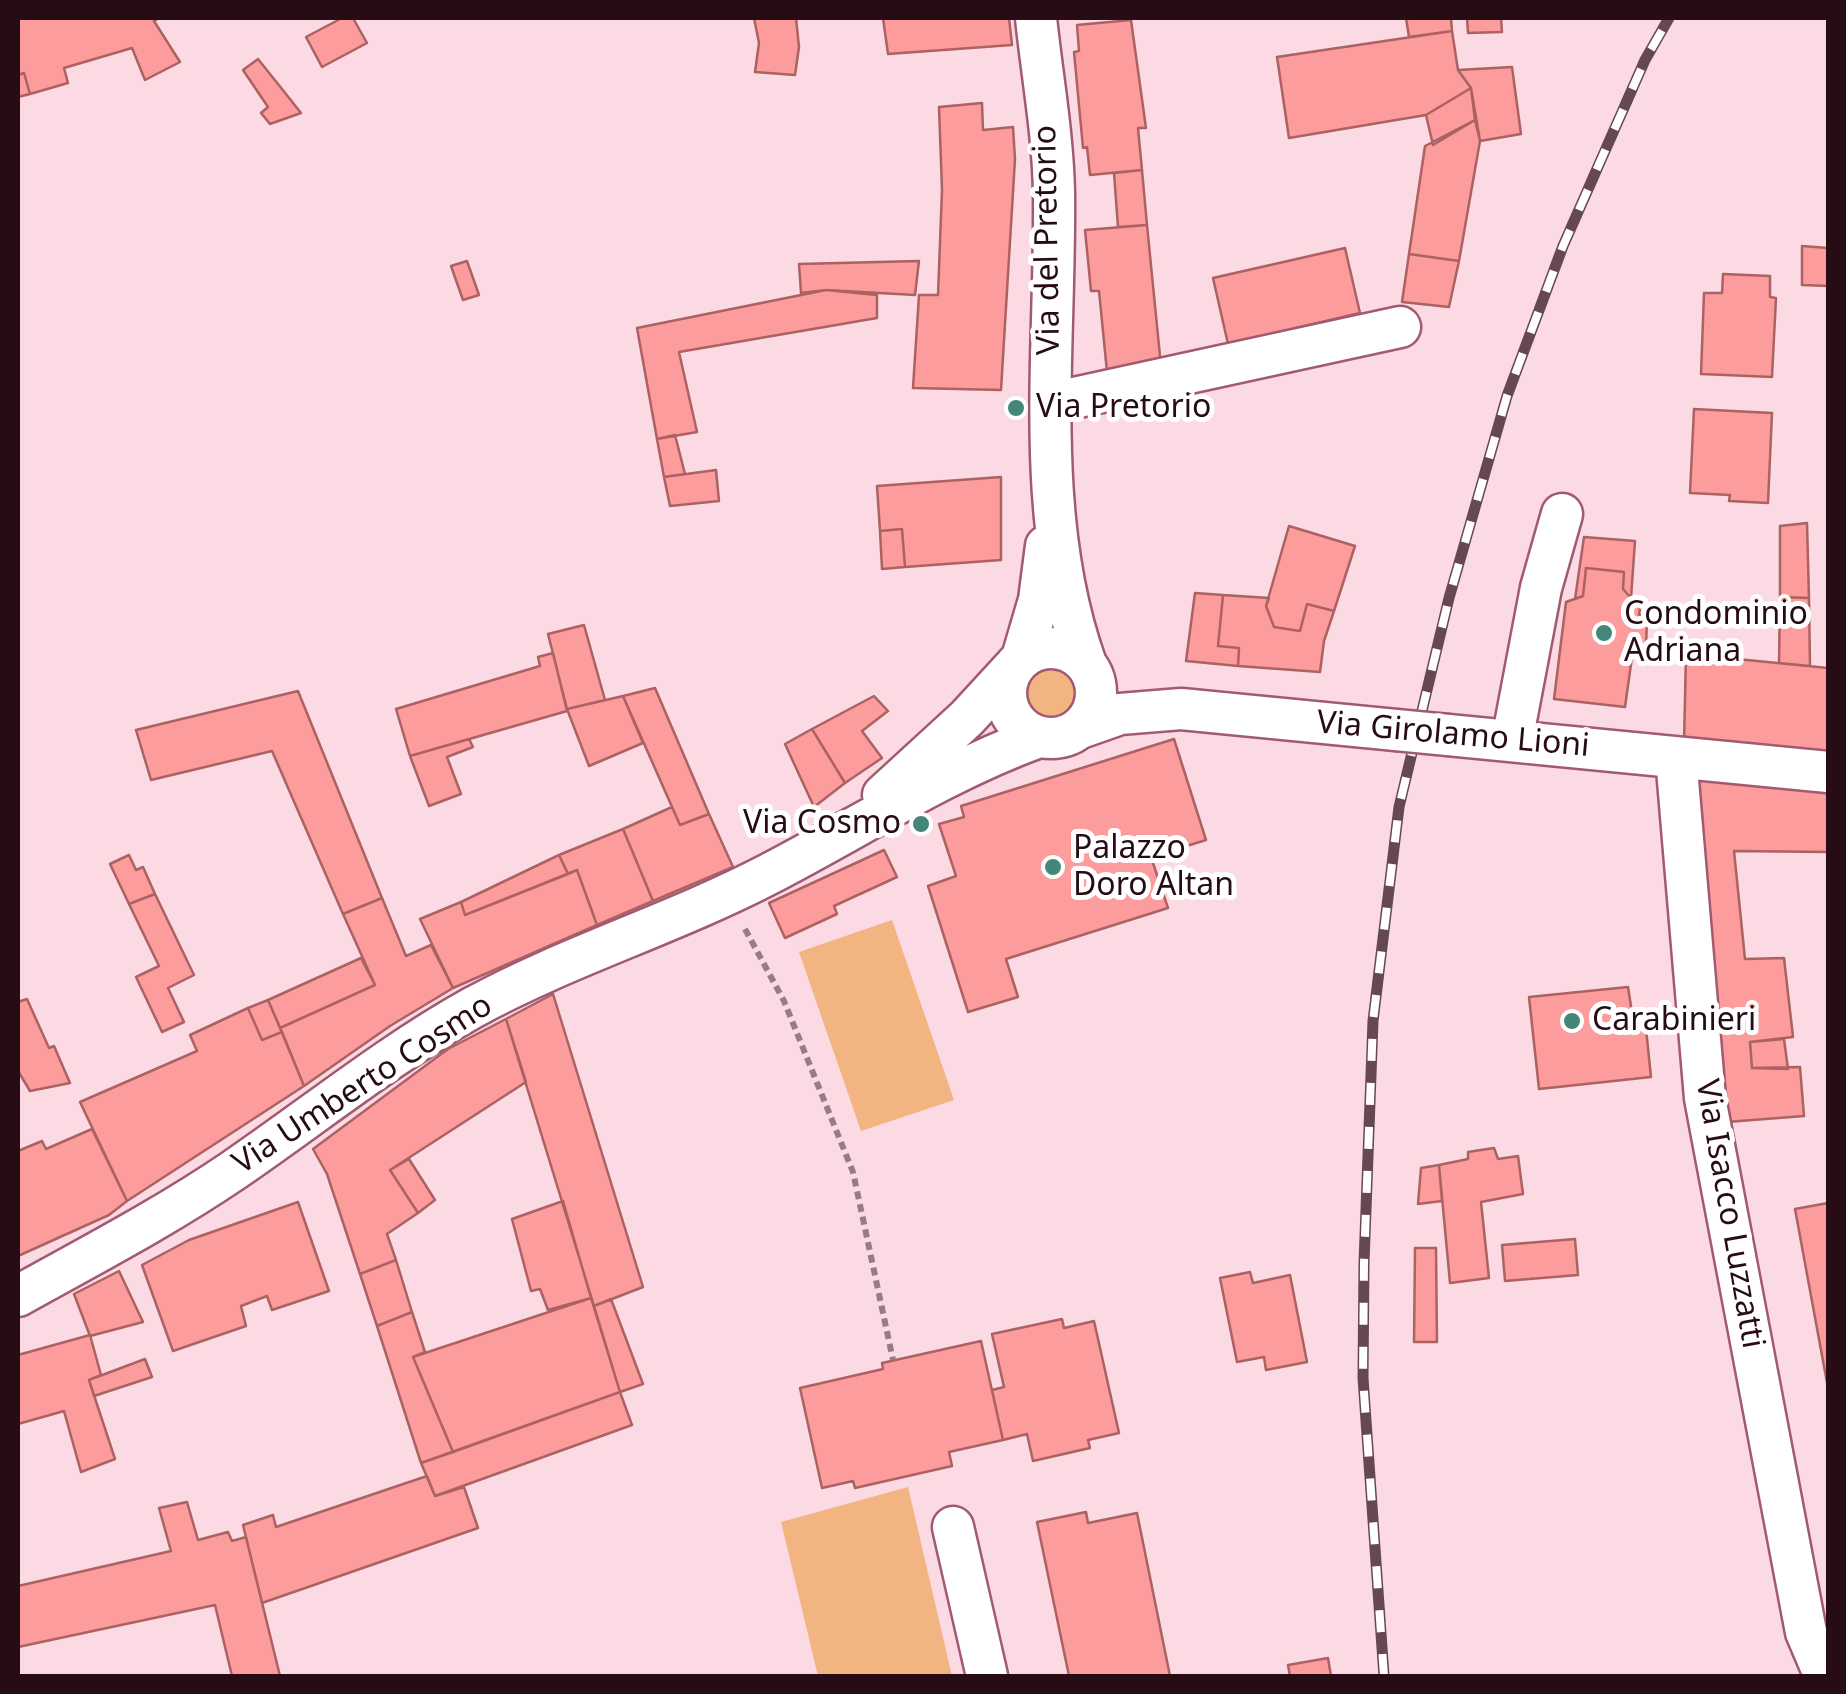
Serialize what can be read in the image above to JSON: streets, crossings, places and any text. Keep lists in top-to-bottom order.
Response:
{
  "streets": {
    "street": [
      "Via del Pretorio",
      "Via Girolamo Lioni",
      "Via Umberto Cosmo",
      "Via Isacco Luzzatti"
    ]
  },
  "crossings": [
    ["Via del Pretorio", "Via Girolamo Lioni"],
    ["Via del Pretorio", "Via Umberto Cosmo"],
    ["Via Girolamo Lioni", "Via Umberto Cosmo"],
    ["Via Girolamo Lioni", "Via Isacco Luzzatti"]
  ],
  "places": [
    "Via Pretorio",
    "Condominio Adriana",
    "Via Cosmo",
    "Palazzo Doro Altan",
    "Carabinieri"
  ]
}
